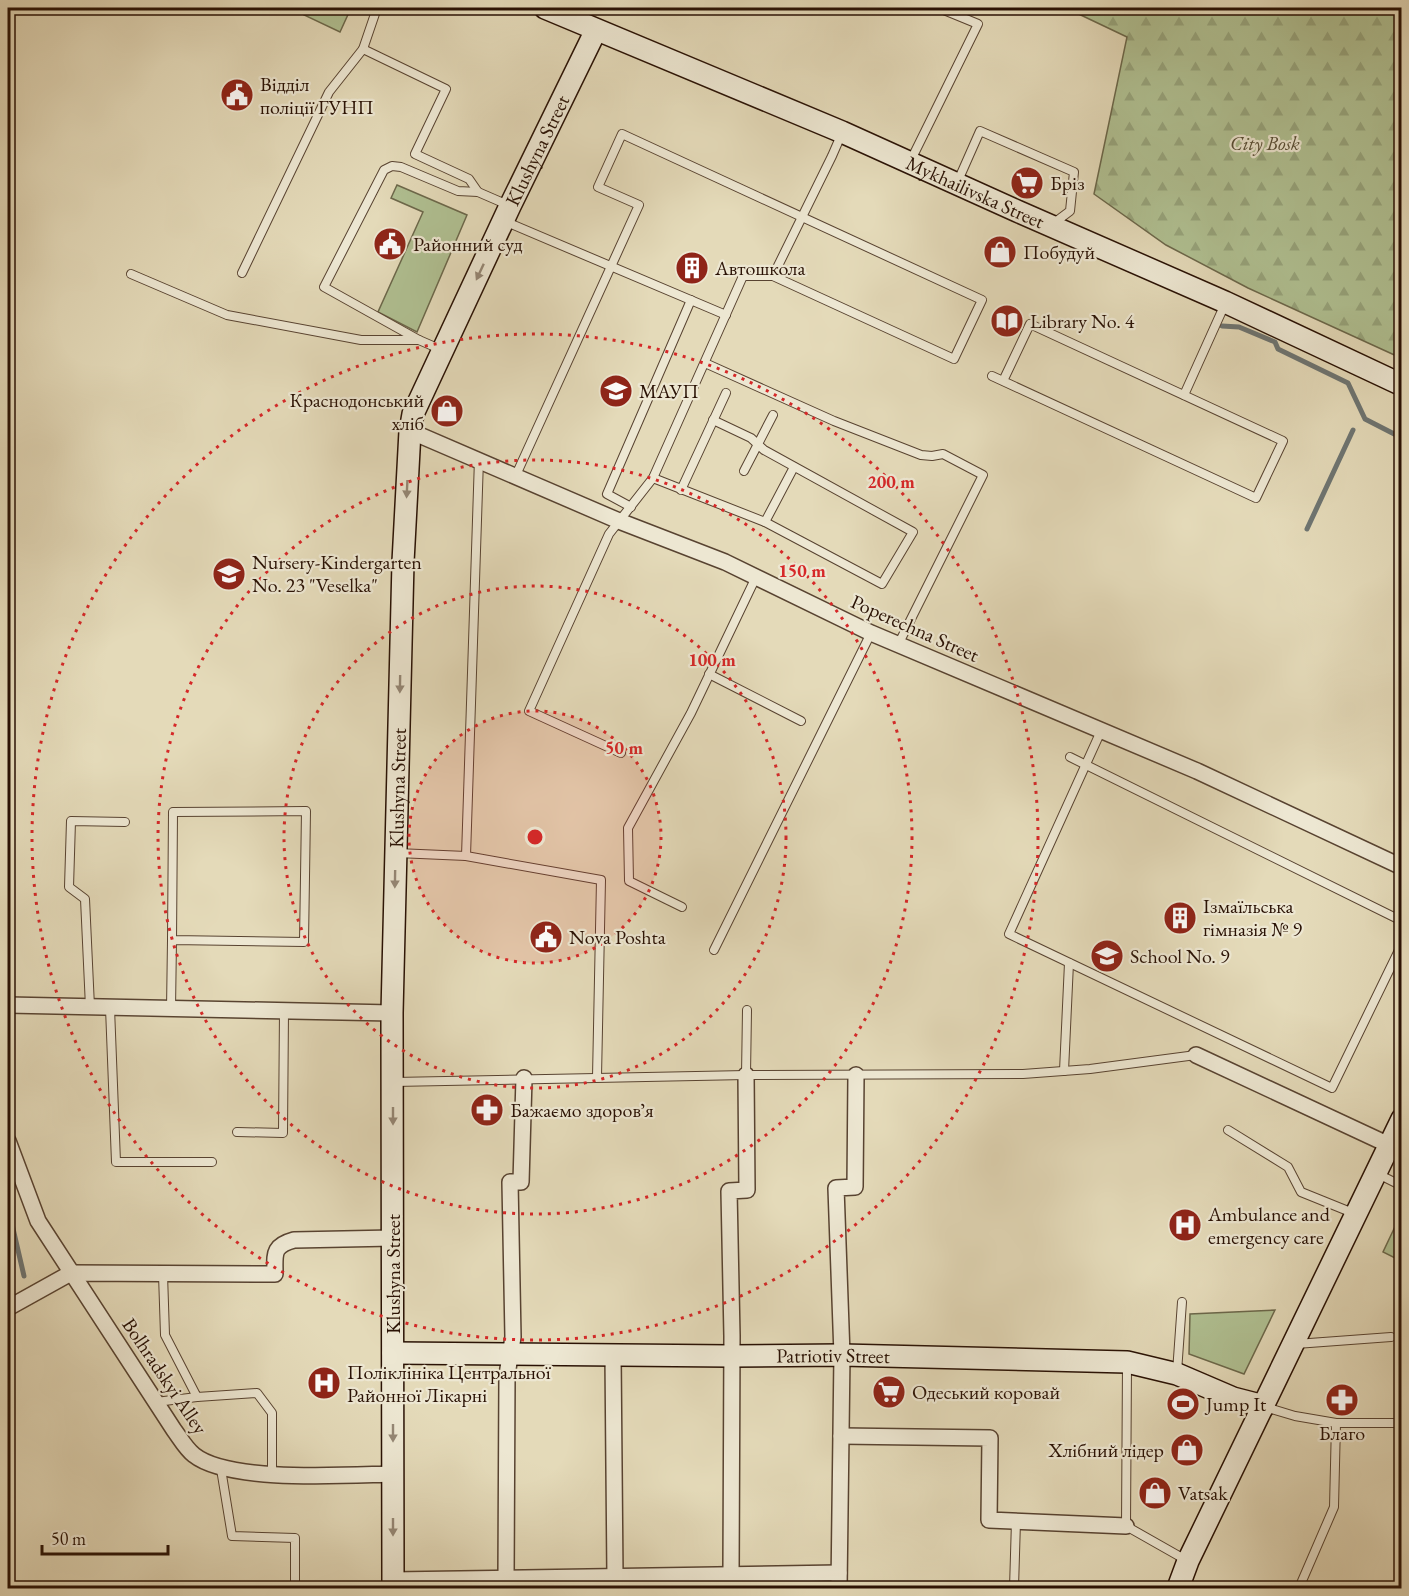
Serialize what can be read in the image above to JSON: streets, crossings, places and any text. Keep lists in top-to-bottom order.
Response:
{
  "streets": {
    "street": [
      "Klushyna Street",
      "Mykhailivska Street",
      "Poperechna Street",
      "Patriotiv Street",
      "Bolhradskyi Alley"
    ]
  },
  "crossings": [
    ["Klushyna Street", "Mykhailivska Street"],
    ["Klushyna Street", "Poperechna Street"],
    ["Klushyna Street", "Patriotiv Street"],
    ["Klushyna Street", "Bolhradskyi Alley"]
  ],
  "parks": ["City Bosk"],
  "places": {
    "public building": ["Відділ поліції ГУНП", "Районний суд", "Nova Poshta"],
    "supermarket": ["Бріз", "Одеський коровай"],
    "shop": [
      "Побудуй",
      "Краснодонський хліб",
      "Хлібний лідер",
      "Vatsak"
    ],
    "building": ["Автошкола", "Ізмаїльська гімназія № 9"],
    "library": ["Library No. 4"],
    "school or university": ["МАУП", "Nursery-Kindergarten No. 23 \"Veselka\"", "School No. 9"],
    "pharmacy": ["Бажаємо здоровʼя", "Благо"],
    "hospital": ["Ambulance and emergency care", "Поліклініка Центральної Районної Лікарні"],
    "sports": ["Jump It"]
  },
  "scale_bar": "50 m",
  "rings": [
    "200 m",
    "150 m",
    "100 m",
    "50 m"
  ]
}
